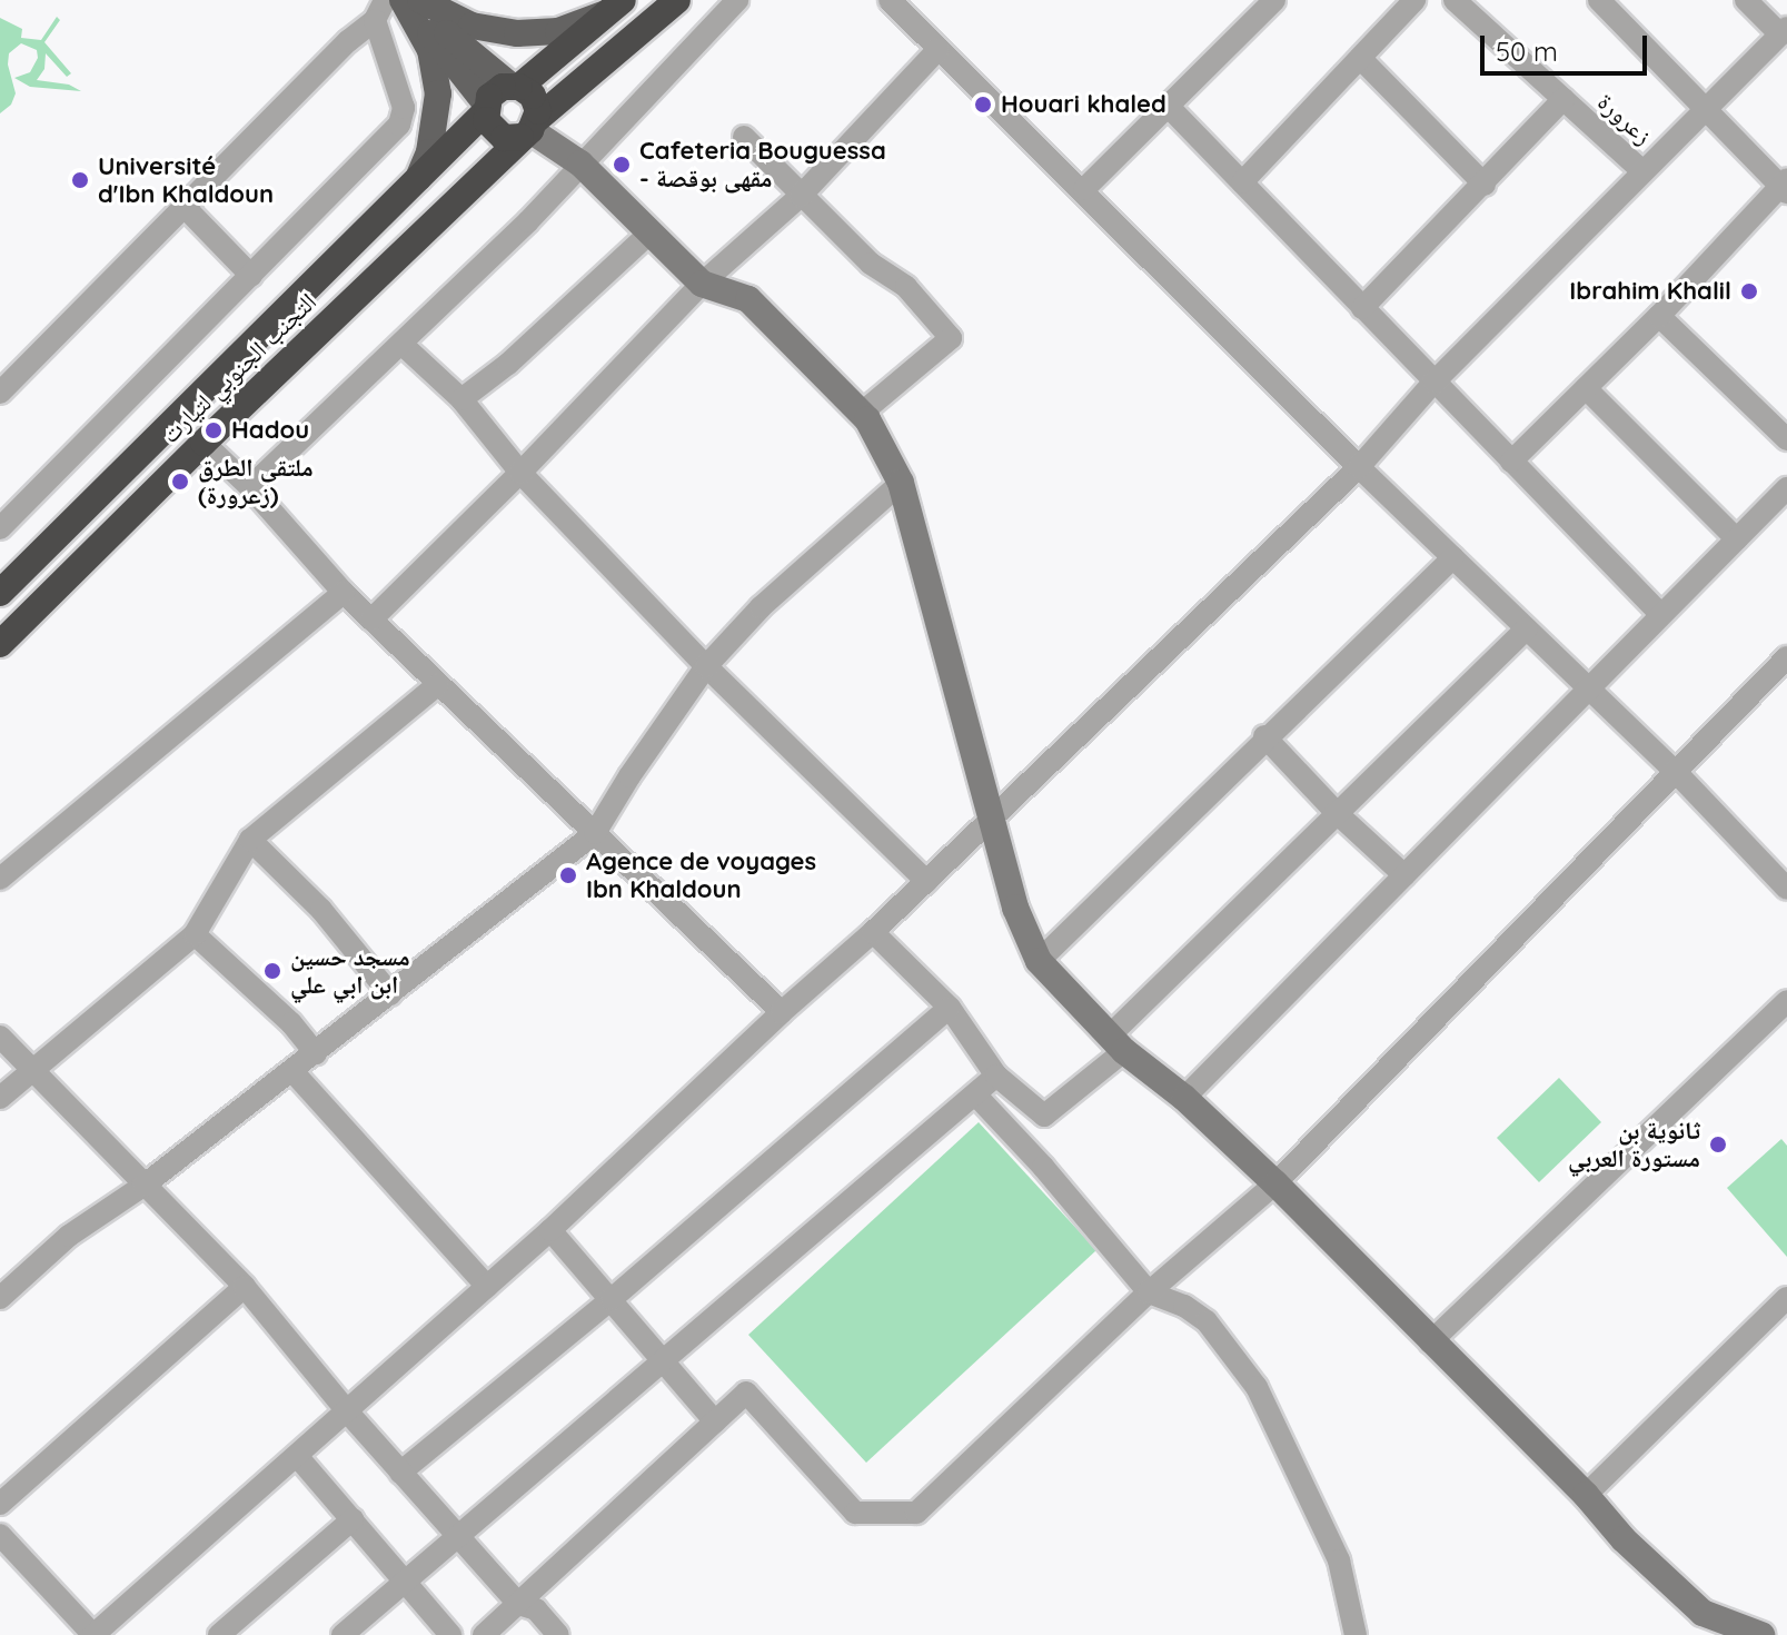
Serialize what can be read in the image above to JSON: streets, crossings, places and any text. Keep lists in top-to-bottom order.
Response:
{
  "streets": {
    "highway": ["التجنب الجنوبي لتيارت"],
    "street": ["زعرورة"]
  },
  "places": [
    "Houari khaled",
    "Cafeteria Bouguessa - مقهى بوقصة",
    "Université d'Ibn Khaldoun",
    "Ibrahim Khalil",
    "Hadou",
    "ملتقى الطرق (زعرورة)",
    "Agence de voyages Ibn Khaldoun",
    "مسجد حسين ابن ابي علي",
    "ثانوية بن مستورة العربي"
  ],
  "scale_bar": "50 m"
}
